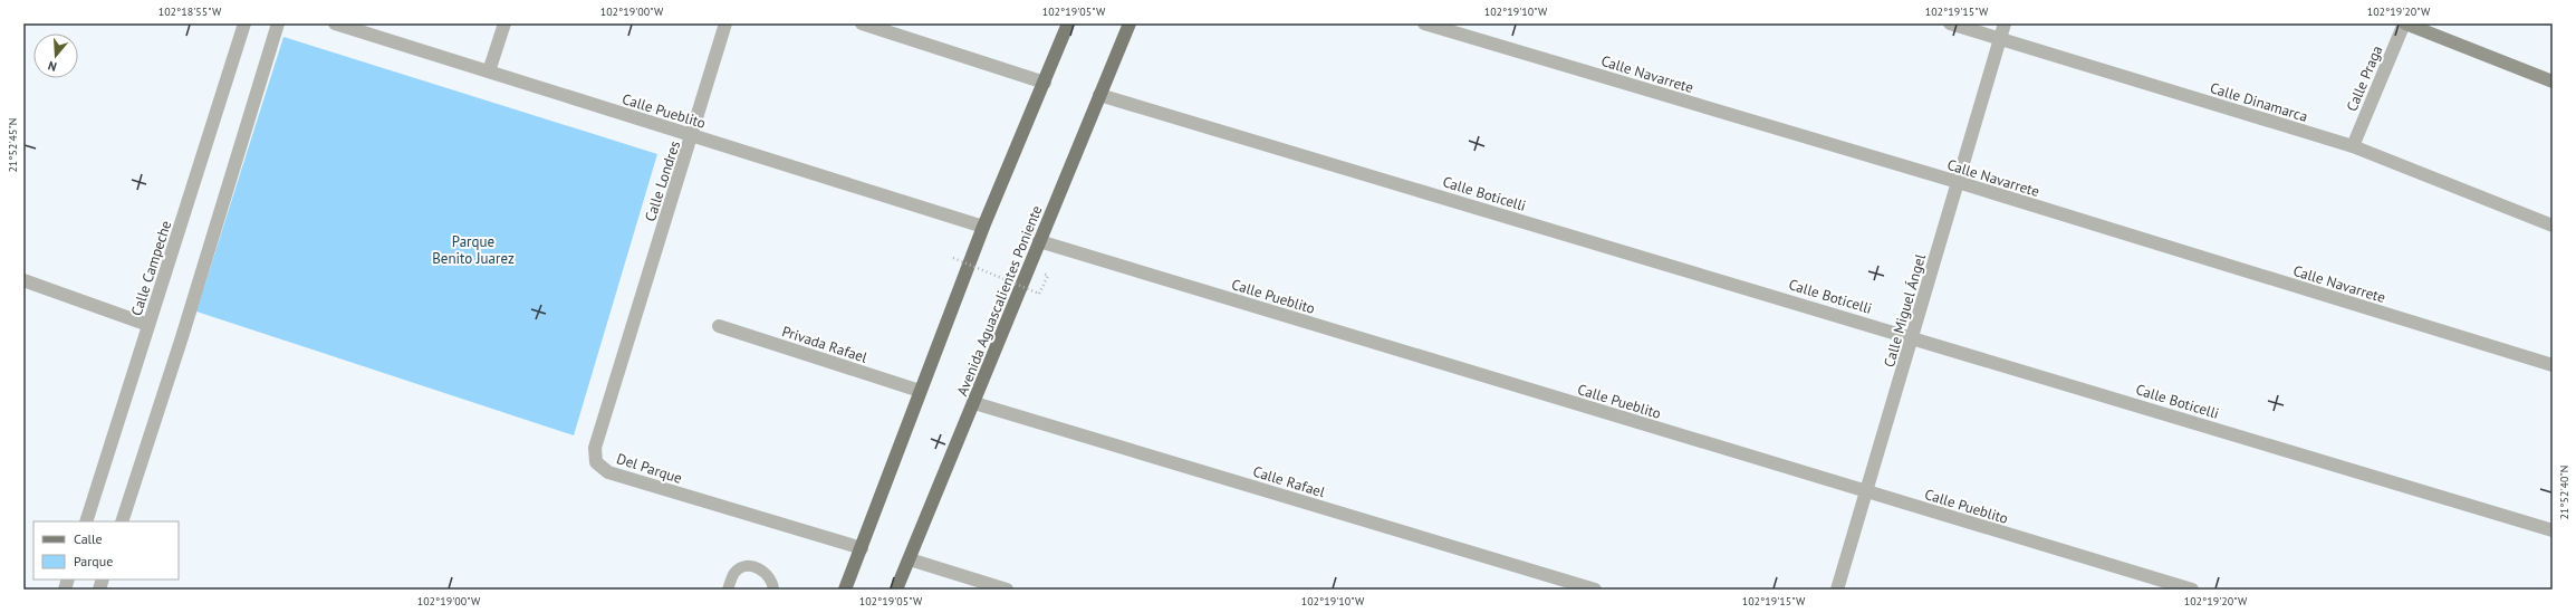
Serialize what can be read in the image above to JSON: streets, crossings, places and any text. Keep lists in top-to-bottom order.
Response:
{
  "streets": {
    "main road": ["Avenida Aguascalientes Poniente"],
    "street": [
      "Calle Navarrete",
      "Calle Praga",
      "Calle Dinamarca",
      "Calle Pueblito",
      "Calle Londres",
      "Calle Boticelli",
      "Calle Campeche",
      "Calle Miguel Ángel",
      "Privada Rafael",
      "Del Parque",
      "Calle Rafael"
    ]
  },
  "crossings": [
    ["Calle Navarrete", "Calle Miguel Ángel"],
    ["Calle Praga", "Calle Dinamarca"],
    ["Calle Dinamarca", "Calle Miguel Ángel"],
    ["Calle Pueblito", "Calle Londres"],
    ["Calle Pueblito", "Avenida Aguascalientes Poniente"],
    ["Calle Pueblito", "Calle Miguel Ángel"],
    ["Calle Londres", "Del Parque"],
    ["Calle Boticelli", "Avenida Aguascalientes Poniente"],
    ["Calle Boticelli", "Calle Miguel Ángel"],
    ["Avenida Aguascalientes Poniente", "Calle Rafael"]
  ],
  "parks": ["Parque Benito Juarez"],
  "legend": ["Calle", "Parque"],
  "north": "bottom",
  "coordinates": [
    "102°18'55\"W",
    "102°19'00\"W",
    "102°19'05\"W",
    "102°19'10\"W",
    "102°19'15\"W",
    "102°19'20\"W",
    "21°52'45\"N",
    "21°52'40\"N"
  ]
}
